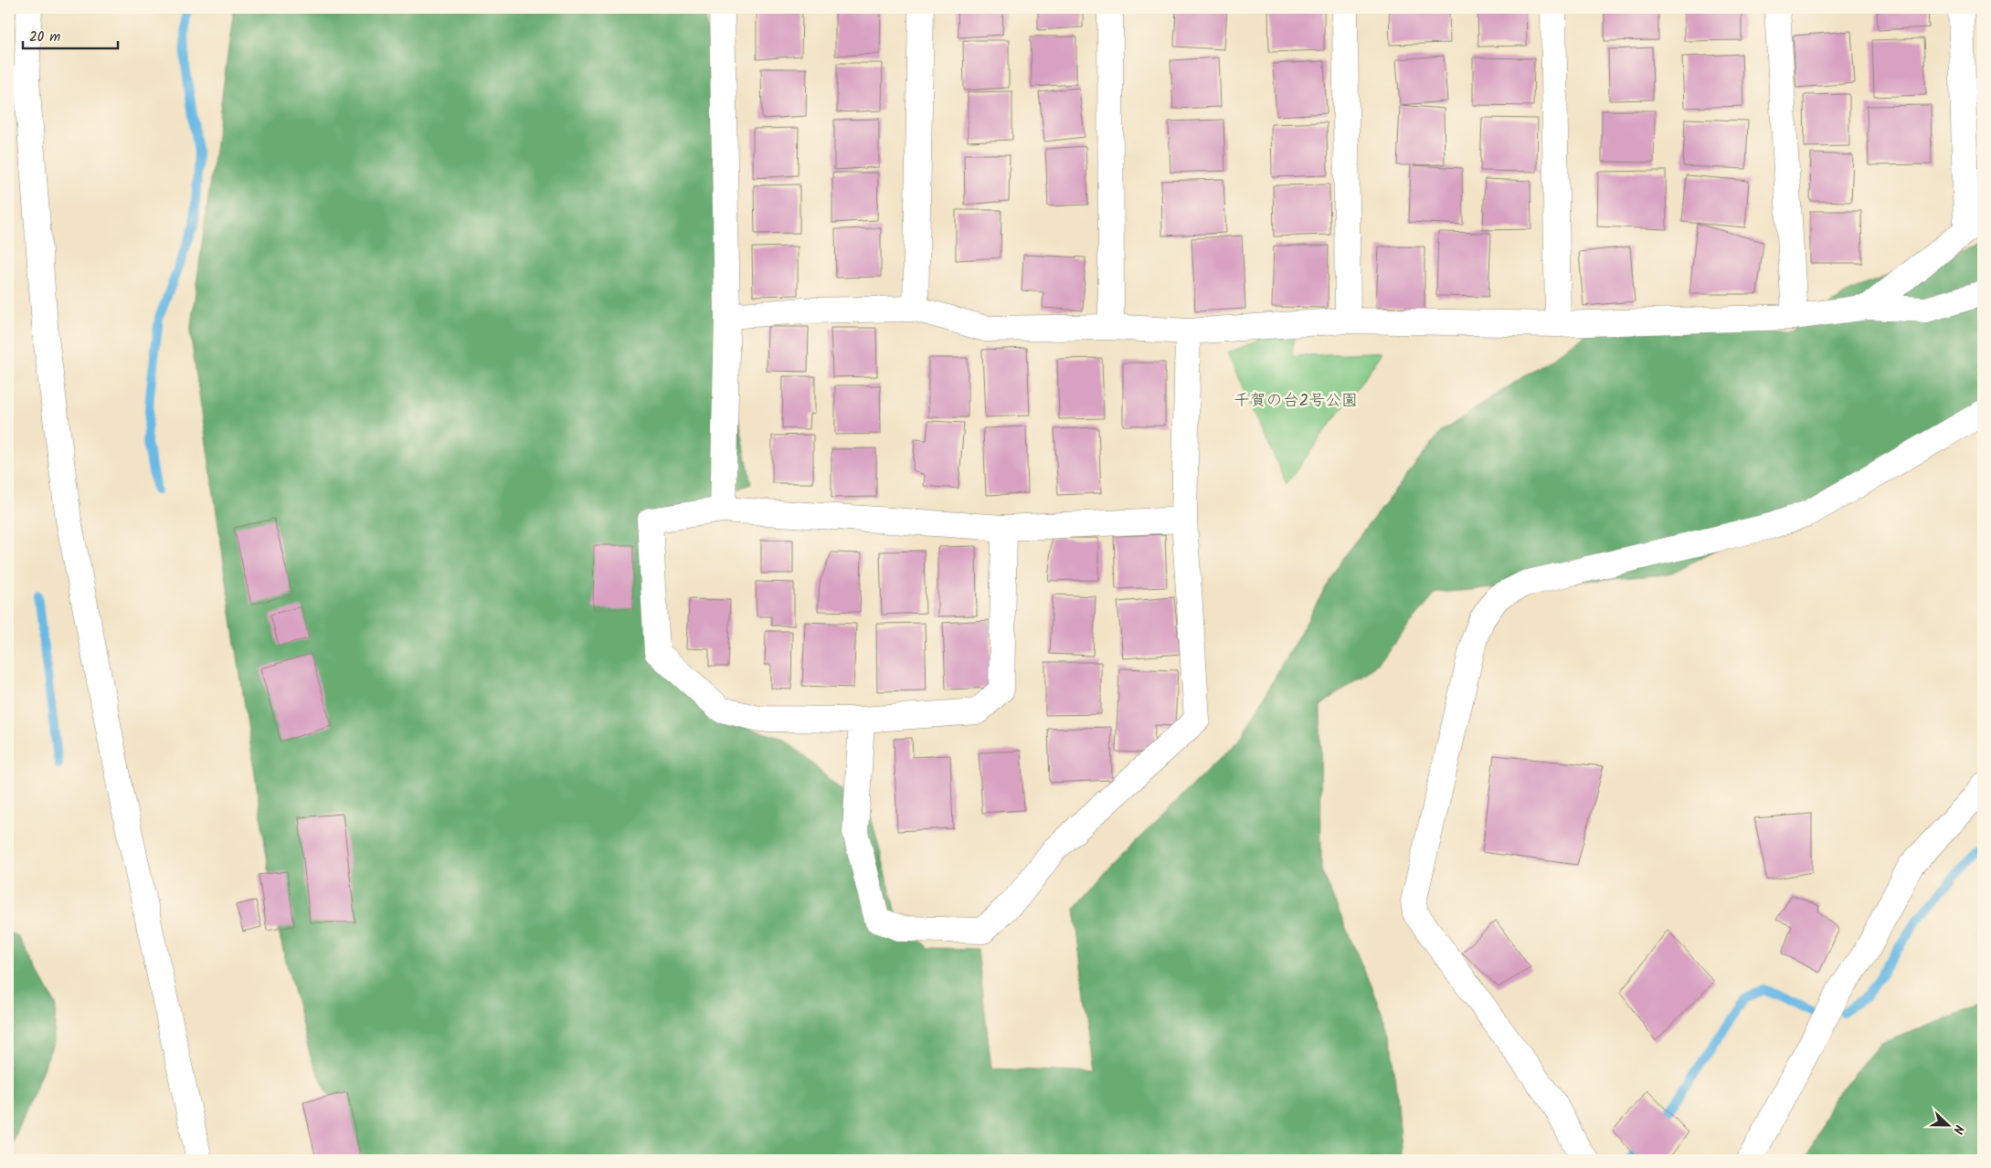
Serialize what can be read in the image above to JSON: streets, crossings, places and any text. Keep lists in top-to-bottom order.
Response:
{
  "parks": ["千賀の台2号公園"],
  "scale_bar": "20 m",
  "north": "right"
}
